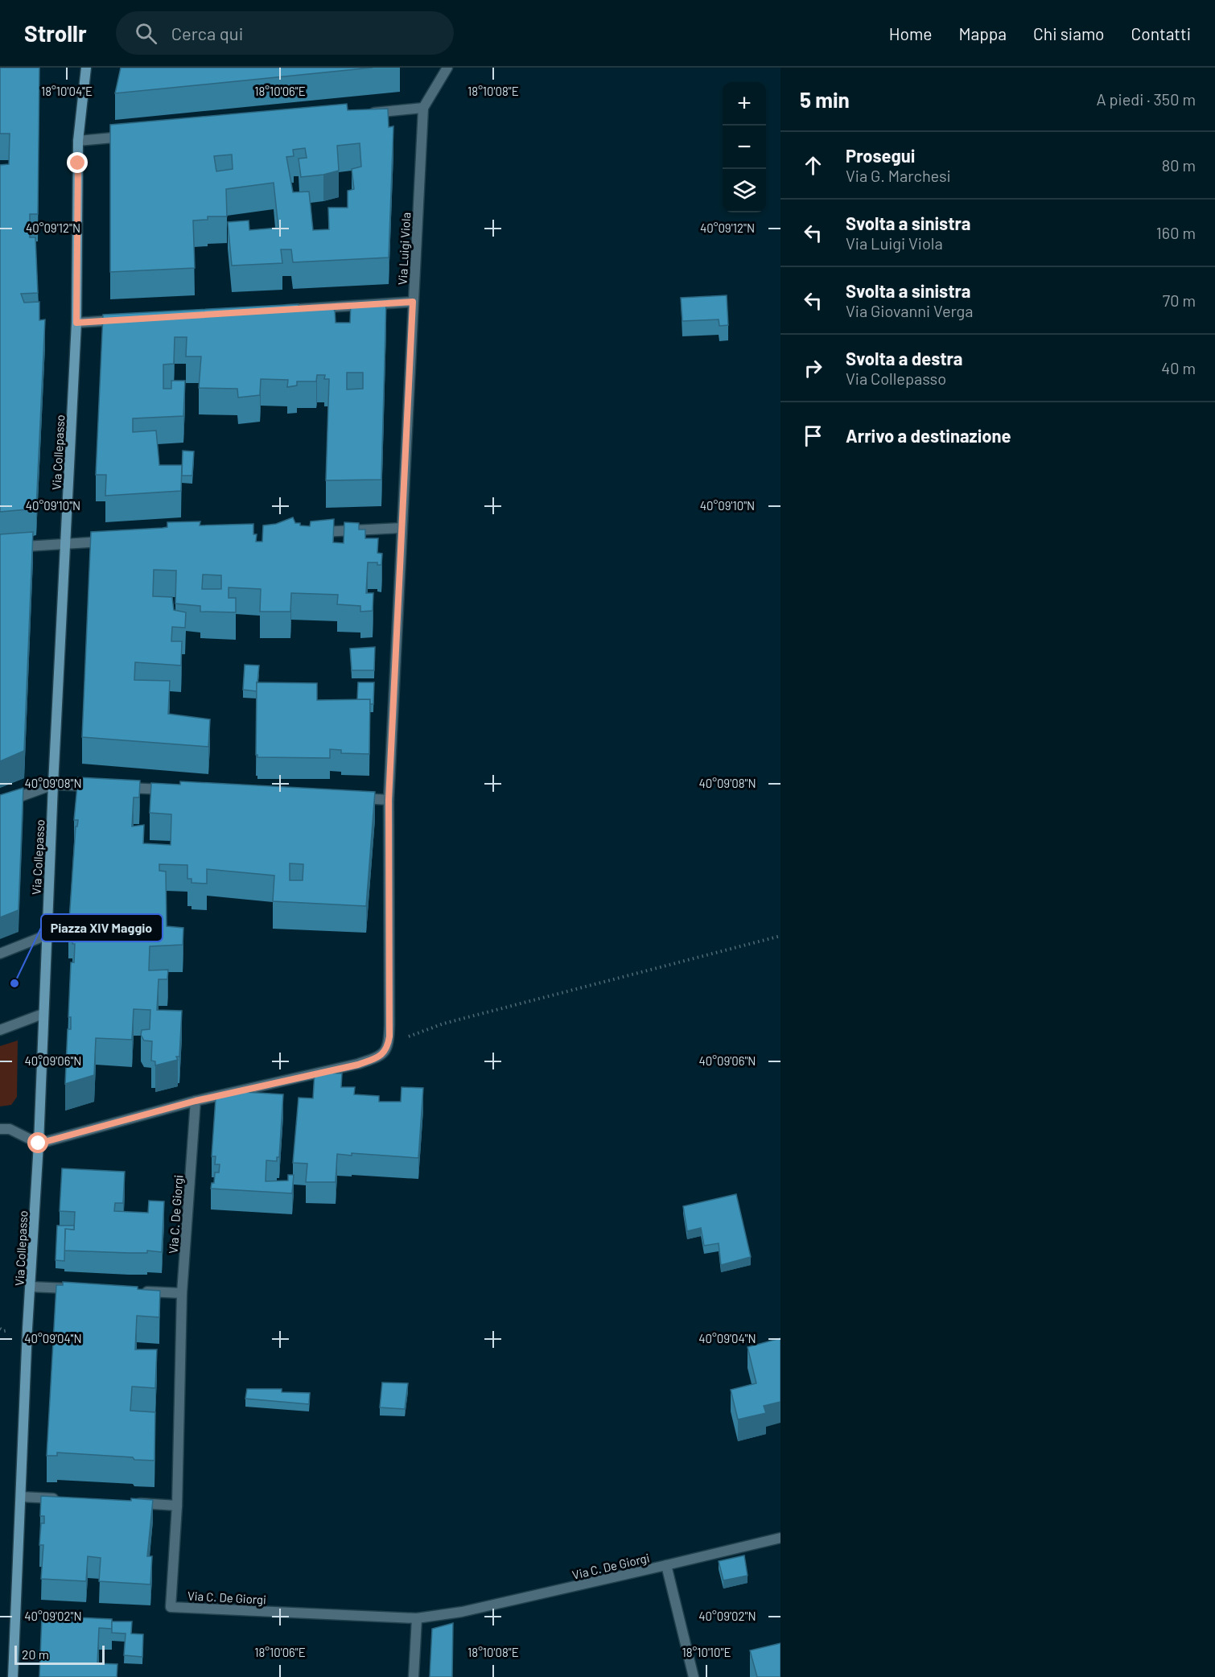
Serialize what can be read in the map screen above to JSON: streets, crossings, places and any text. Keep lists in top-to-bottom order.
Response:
{
  "streets": {
    "street": ["Via Luigi Viola", "Via Collepasso", "Via C. De Giorgi"]
  },
  "places": ["Piazza XIV Maggio"],
  "scale_bar": "20 m",
  "page": {
    "header": "Strollr",
    "search": "Cerca qui",
    "nav": [
      "Home",
      "Mappa",
      "Chi siamo",
      "Contatti"
    ],
    "heading": ["5 min", "A piedi · 350 m"],
    "map_buttons": ["+", "−"],
    "list": [
      ["Prosegui", "Via G. Marchesi", "80 m"],
      ["Svolta a sinistra", "Via Luigi Viola", "160 m"],
      ["Svolta a sinistra", "Via Giovanni Verga", "70 m"],
      ["Svolta a destra", "Via Collepasso", "40 m"],
      "Arrivo a destinazione"
    ],
    "scale": "20 m"
  },
  "coordinates": [
    "18°10'04\"E",
    "18°10'06\"E",
    "18°10'08\"E",
    "40°09'12\"N",
    "40°09'10\"N",
    "40°09'08\"N",
    "40°09'06\"N",
    "40°09'04\"N",
    "40°09'02\"N",
    "18°10'10\"E"
  ]
}
